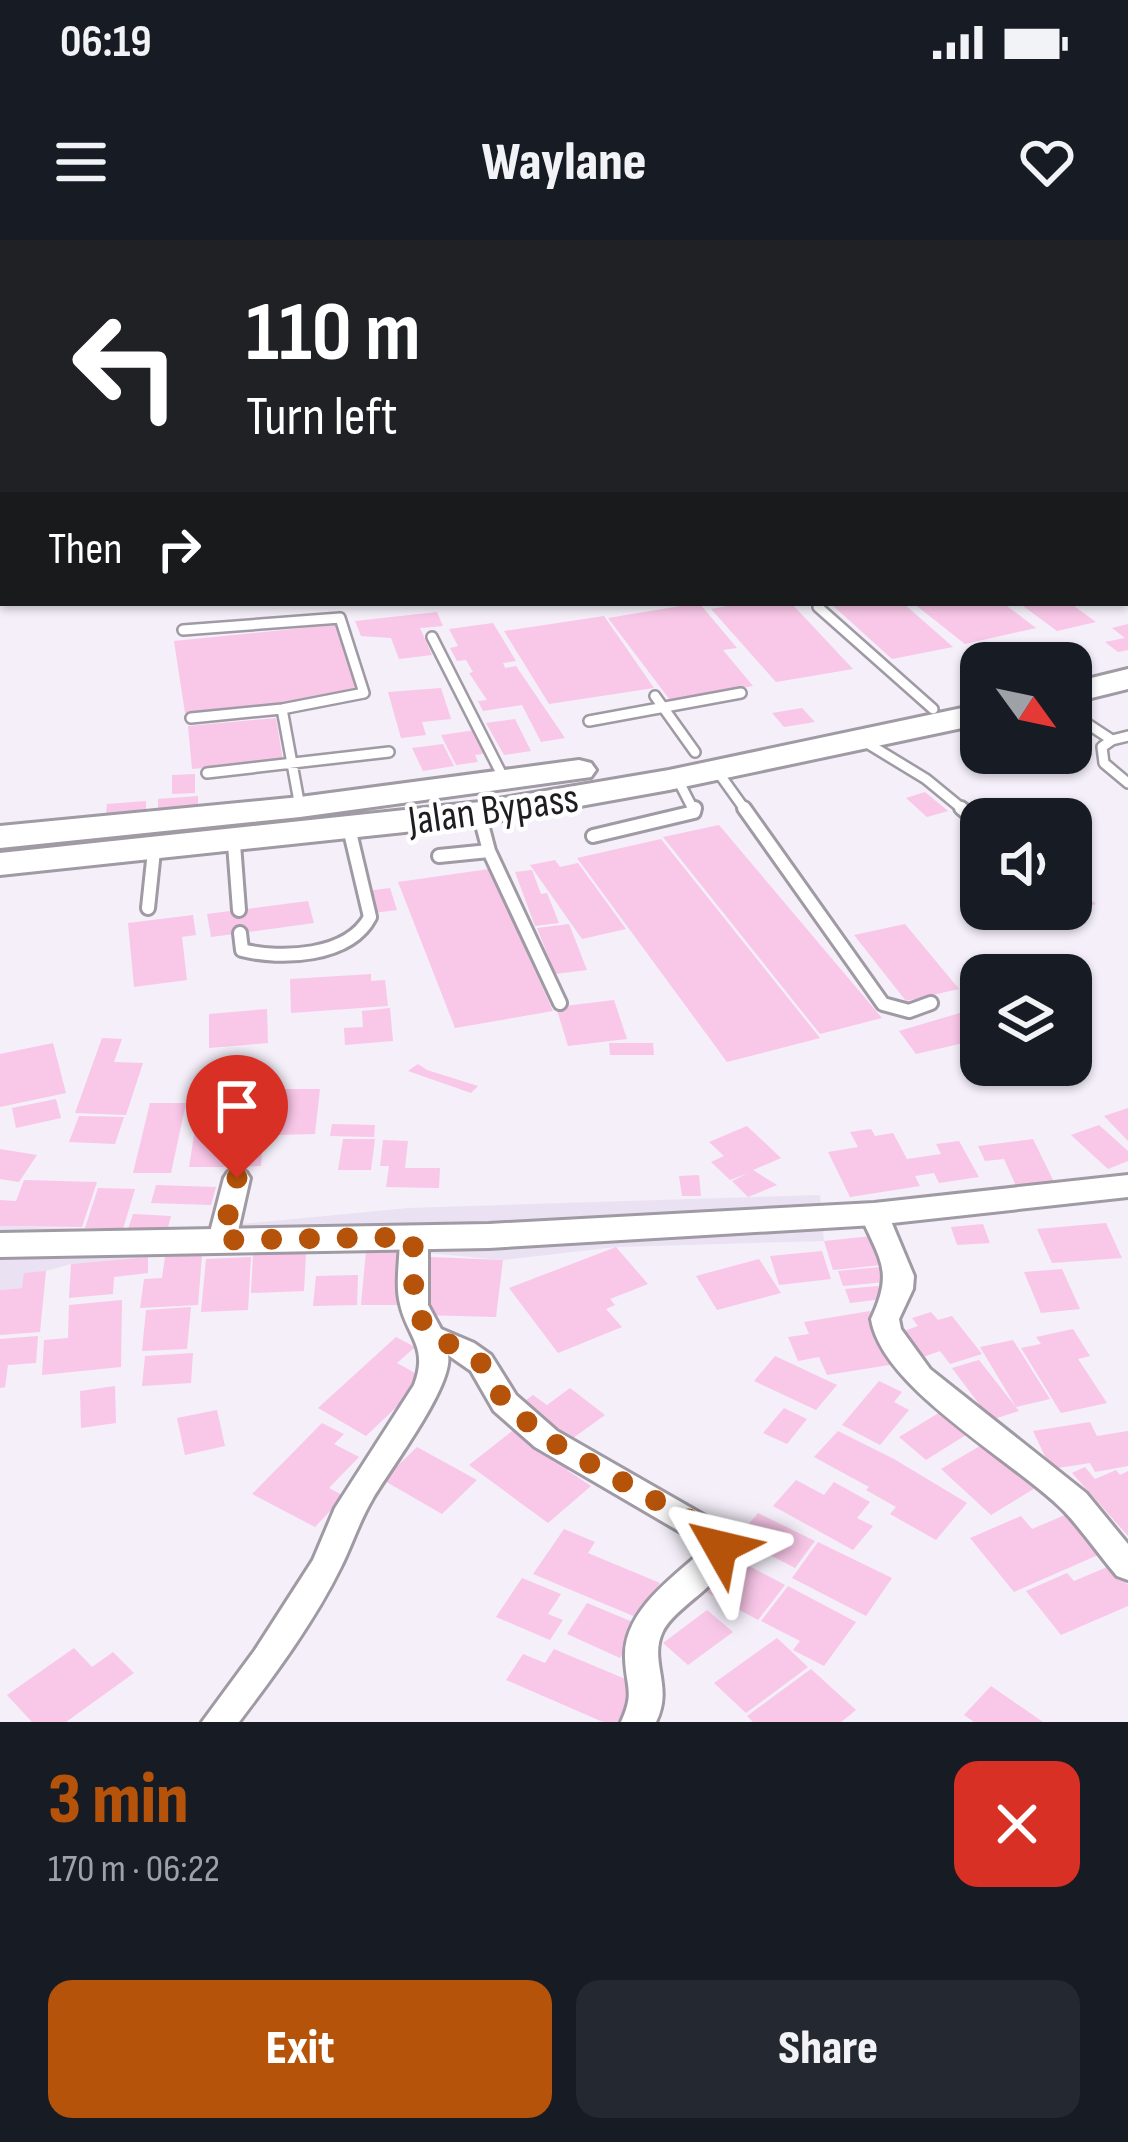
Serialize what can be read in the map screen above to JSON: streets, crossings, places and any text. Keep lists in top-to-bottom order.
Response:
{
  "streets": {
    "highway": ["Jalan Bypass"]
  },
  "north": "bottom right",
  "page": {
    "status": "06:19",
    "header": "Waylane",
    "turn": ["110 m", "Turn left"],
    "then": "Then",
    "heading": ["3 min", "170 m · 06:22"],
    "buttons": ["Exit", "Share"]
  }
}
